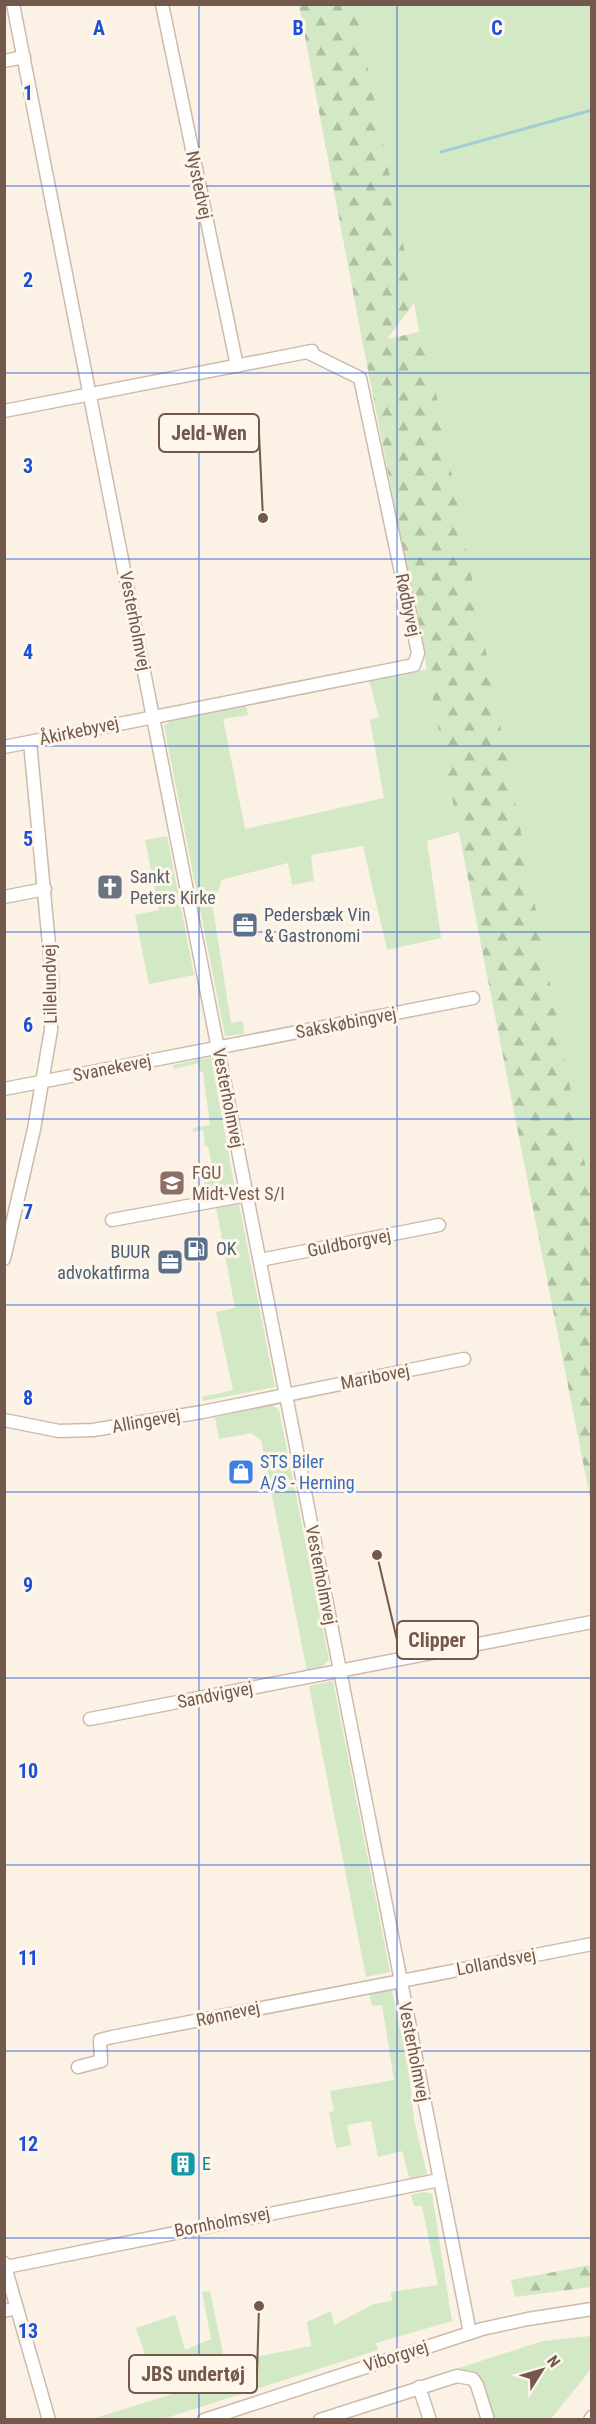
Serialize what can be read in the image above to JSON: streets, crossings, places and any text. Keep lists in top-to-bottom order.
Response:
{
  "streets": {
    "street": [
      "Nystedvej",
      "Rødbyvej",
      "Vesterholmvej",
      "Åkirkebyvej",
      "Lillelundvej",
      "Sakskøbingvej",
      "Svanekevej",
      "Guldborgvej",
      "Maribovej",
      "Allingevej",
      "Sandvigvej",
      "Lollandsvej",
      "Rønnevej",
      "Bornholmsvej",
      "Viborgvej"
    ]
  },
  "crossings": [
    ["Nystedvej", "Rødbyvej"],
    ["Rødbyvej", "Vesterholmvej"],
    ["Rødbyvej", "Åkirkebyvej"],
    ["Vesterholmvej", "Åkirkebyvej"],
    ["Vesterholmvej", "Sakskøbingvej"],
    ["Vesterholmvej", "Svanekevej"],
    ["Vesterholmvej", "Guldborgvej"],
    ["Vesterholmvej", "Maribovej"],
    ["Vesterholmvej", "Allingevej"],
    ["Vesterholmvej", "Sandvigvej"],
    ["Vesterholmvej", "Lollandsvej"],
    ["Vesterholmvej", "Rønnevej"],
    ["Vesterholmvej", "Bornholmsvej"],
    ["Vesterholmvej", "Viborgvej"],
    ["Åkirkebyvej", "Lillelundvej"],
    ["Lillelundvej", "Svanekevej"],
    ["Sakskøbingvej", "Svanekevej"],
    ["Maribovej", "Allingevej"],
    ["Lollandsvej", "Rønnevej"]
  ],
  "places": {
    "other": ["Jeld-Wen", "Clipper", "JBS undertøj"],
    "church": ["Sankt Peters Kirke"],
    "office": ["Pedersbæk Vin & Gastronomi", "BUUR advokatfirma"],
    "school or university": ["FGU Midt-Vest S/I"],
    "fuel station": ["OK"],
    "shop": ["STS Biler A/S - Herning"],
    "building": ["E"]
  },
  "north": "top right",
  "grid": {
    "columns": ["A", "B", "C"],
    "rows": [
      "1",
      "2",
      "3",
      "4",
      "5",
      "6",
      "7",
      "8",
      "9",
      "10",
      "11",
      "12",
      "13"
    ]
  }
}
